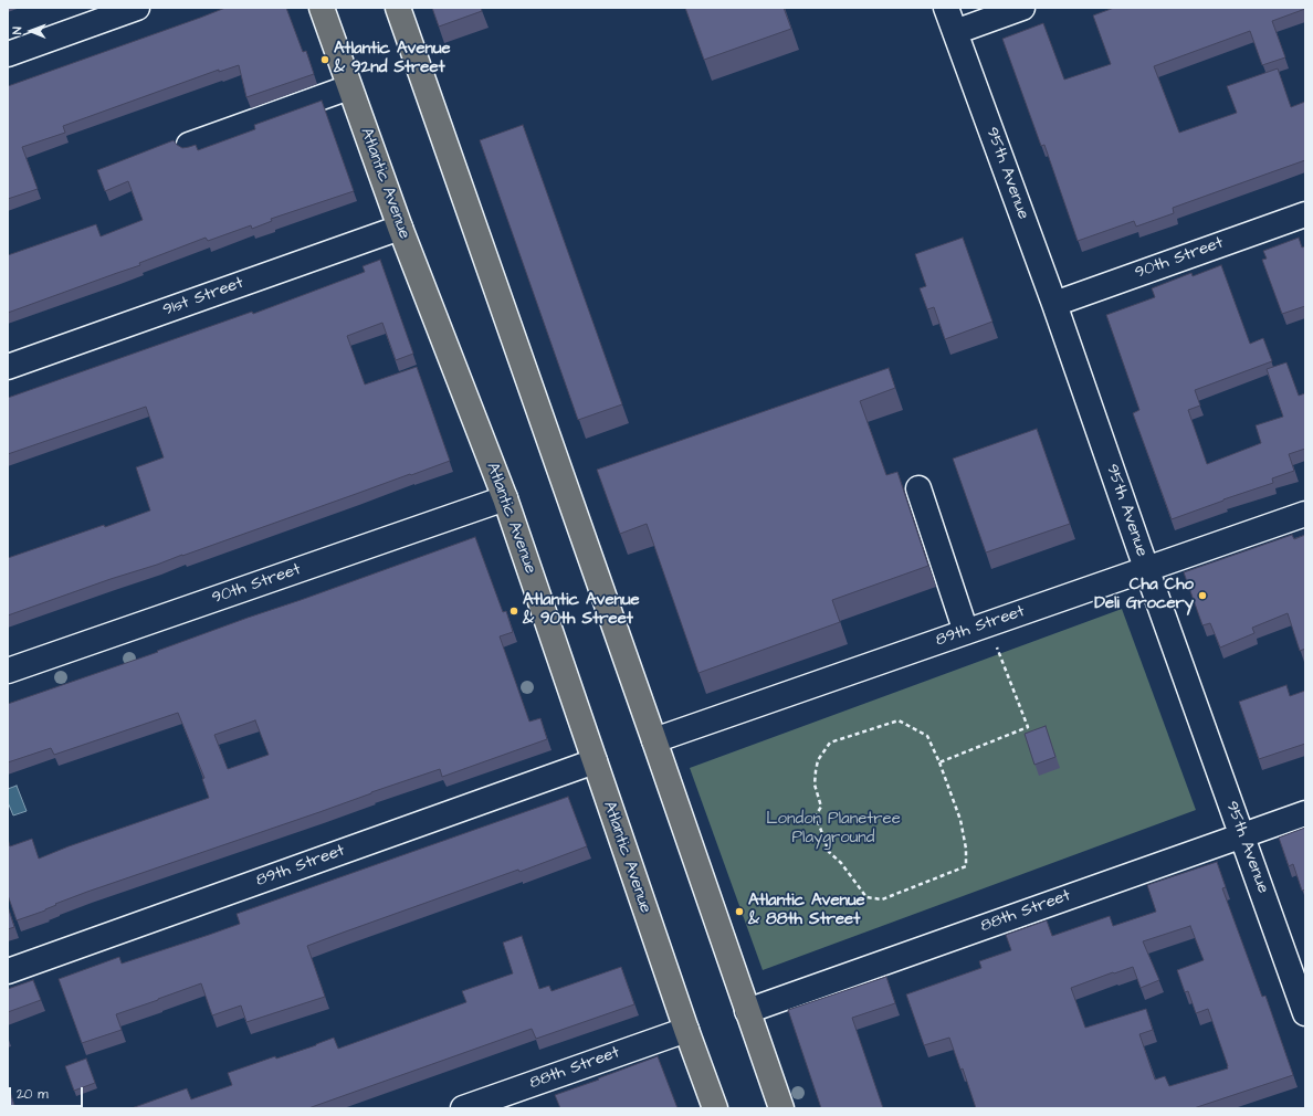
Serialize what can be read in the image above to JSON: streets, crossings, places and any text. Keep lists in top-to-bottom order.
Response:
{
  "streets": {
    "main road": ["Atlantic Avenue"],
    "street": [
      "95th Avenue",
      "90th Street",
      "91st Street",
      "89th Street",
      "88th Street"
    ]
  },
  "crossings": [
    ["95th Avenue", "90th Street"],
    ["95th Avenue", "89th Street"],
    ["95th Avenue", "88th Street"],
    ["Atlantic Avenue", "90th Street"],
    ["Atlantic Avenue", "91st Street"],
    ["Atlantic Avenue", "89th Street"],
    ["Atlantic Avenue", "88th Street"]
  ],
  "parks": ["London Planetree Playground"],
  "places": [
    "Atlantic Avenue & 92nd Street",
    "Cha Cho Deli Grocery",
    "Atlantic Avenue & 90th Street",
    "Atlantic Avenue & 88th Street"
  ],
  "scale_bar": "20 m",
  "north": "left"
}
